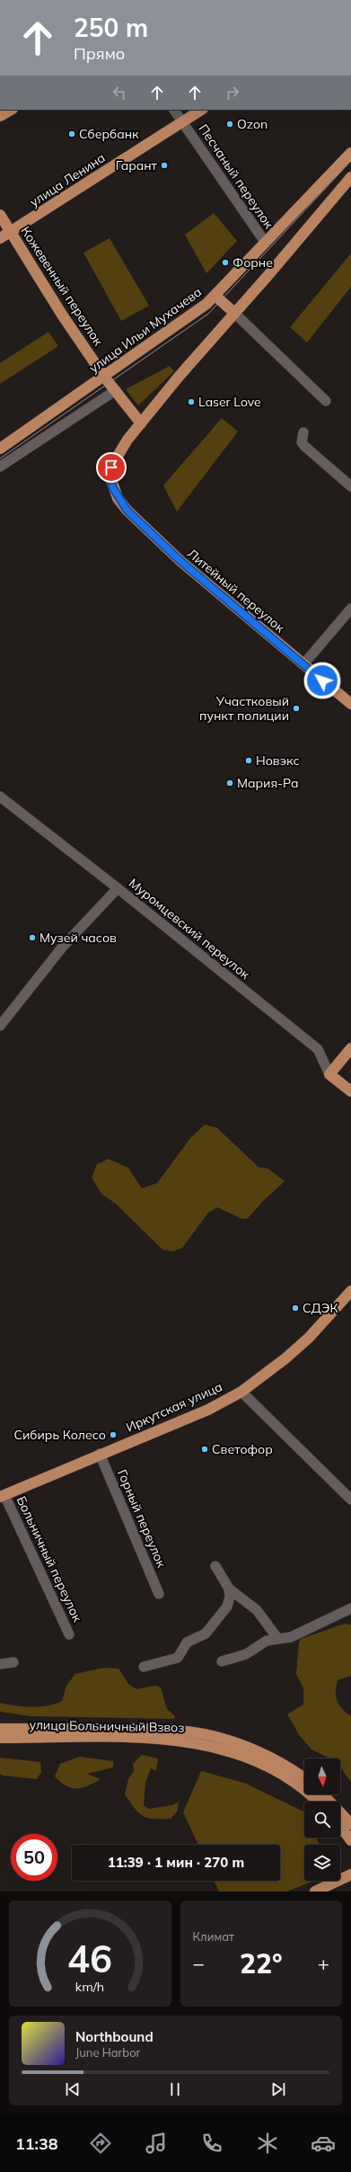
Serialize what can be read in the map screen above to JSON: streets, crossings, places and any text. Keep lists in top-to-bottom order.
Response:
{
  "streets": {
    "main road": [
      "улица Ленина",
      "Кожевенный переулок",
      "улица Ильи Мухачева",
      "Литейный переулок",
      "Муромцевский переулок",
      "Иркутская улица",
      "улица Больничный Взвоз"
    ],
    "street": ["Песчаный переулок", "Горный переулок", "Больничный переулок"]
  },
  "crossings": [
    ["Песчаный переулок", "улица Ленина"],
    ["Песчаный переулок", "улица Ильи Мухачева"],
    ["улица Ленина", "Кожевенный переулок"],
    ["Кожевенный переулок", "улица Ильи Мухачева"],
    ["Кожевенный переулок", "Литейный переулок"],
    ["Иркутская улица", "Горный переулок"],
    ["Иркутская улица", "Больничный переулок"]
  ],
  "places": [
    "Ozon",
    "Сбербанк",
    "Гарант",
    "Форне",
    "Laser Love",
    "Участковый пункт полиции",
    "Новэкс",
    "Мария-Ра",
    "Музей часов",
    "СДЭК",
    "Сибирь Колесо",
    "Светофор"
  ],
  "north": "bottom",
  "page": {
    "turn": ["250 m", "Прямо"],
    "limit": "50",
    "trip": "11:39 · 1 мин · 270 m",
    "tile": "Климат",
    "heat": ["−", "22°", "+"],
    "song": ["Northbound", "June Harbor"],
    "tabs": "11:38",
    "gauge": ["46", "km/h"]
  }
}
